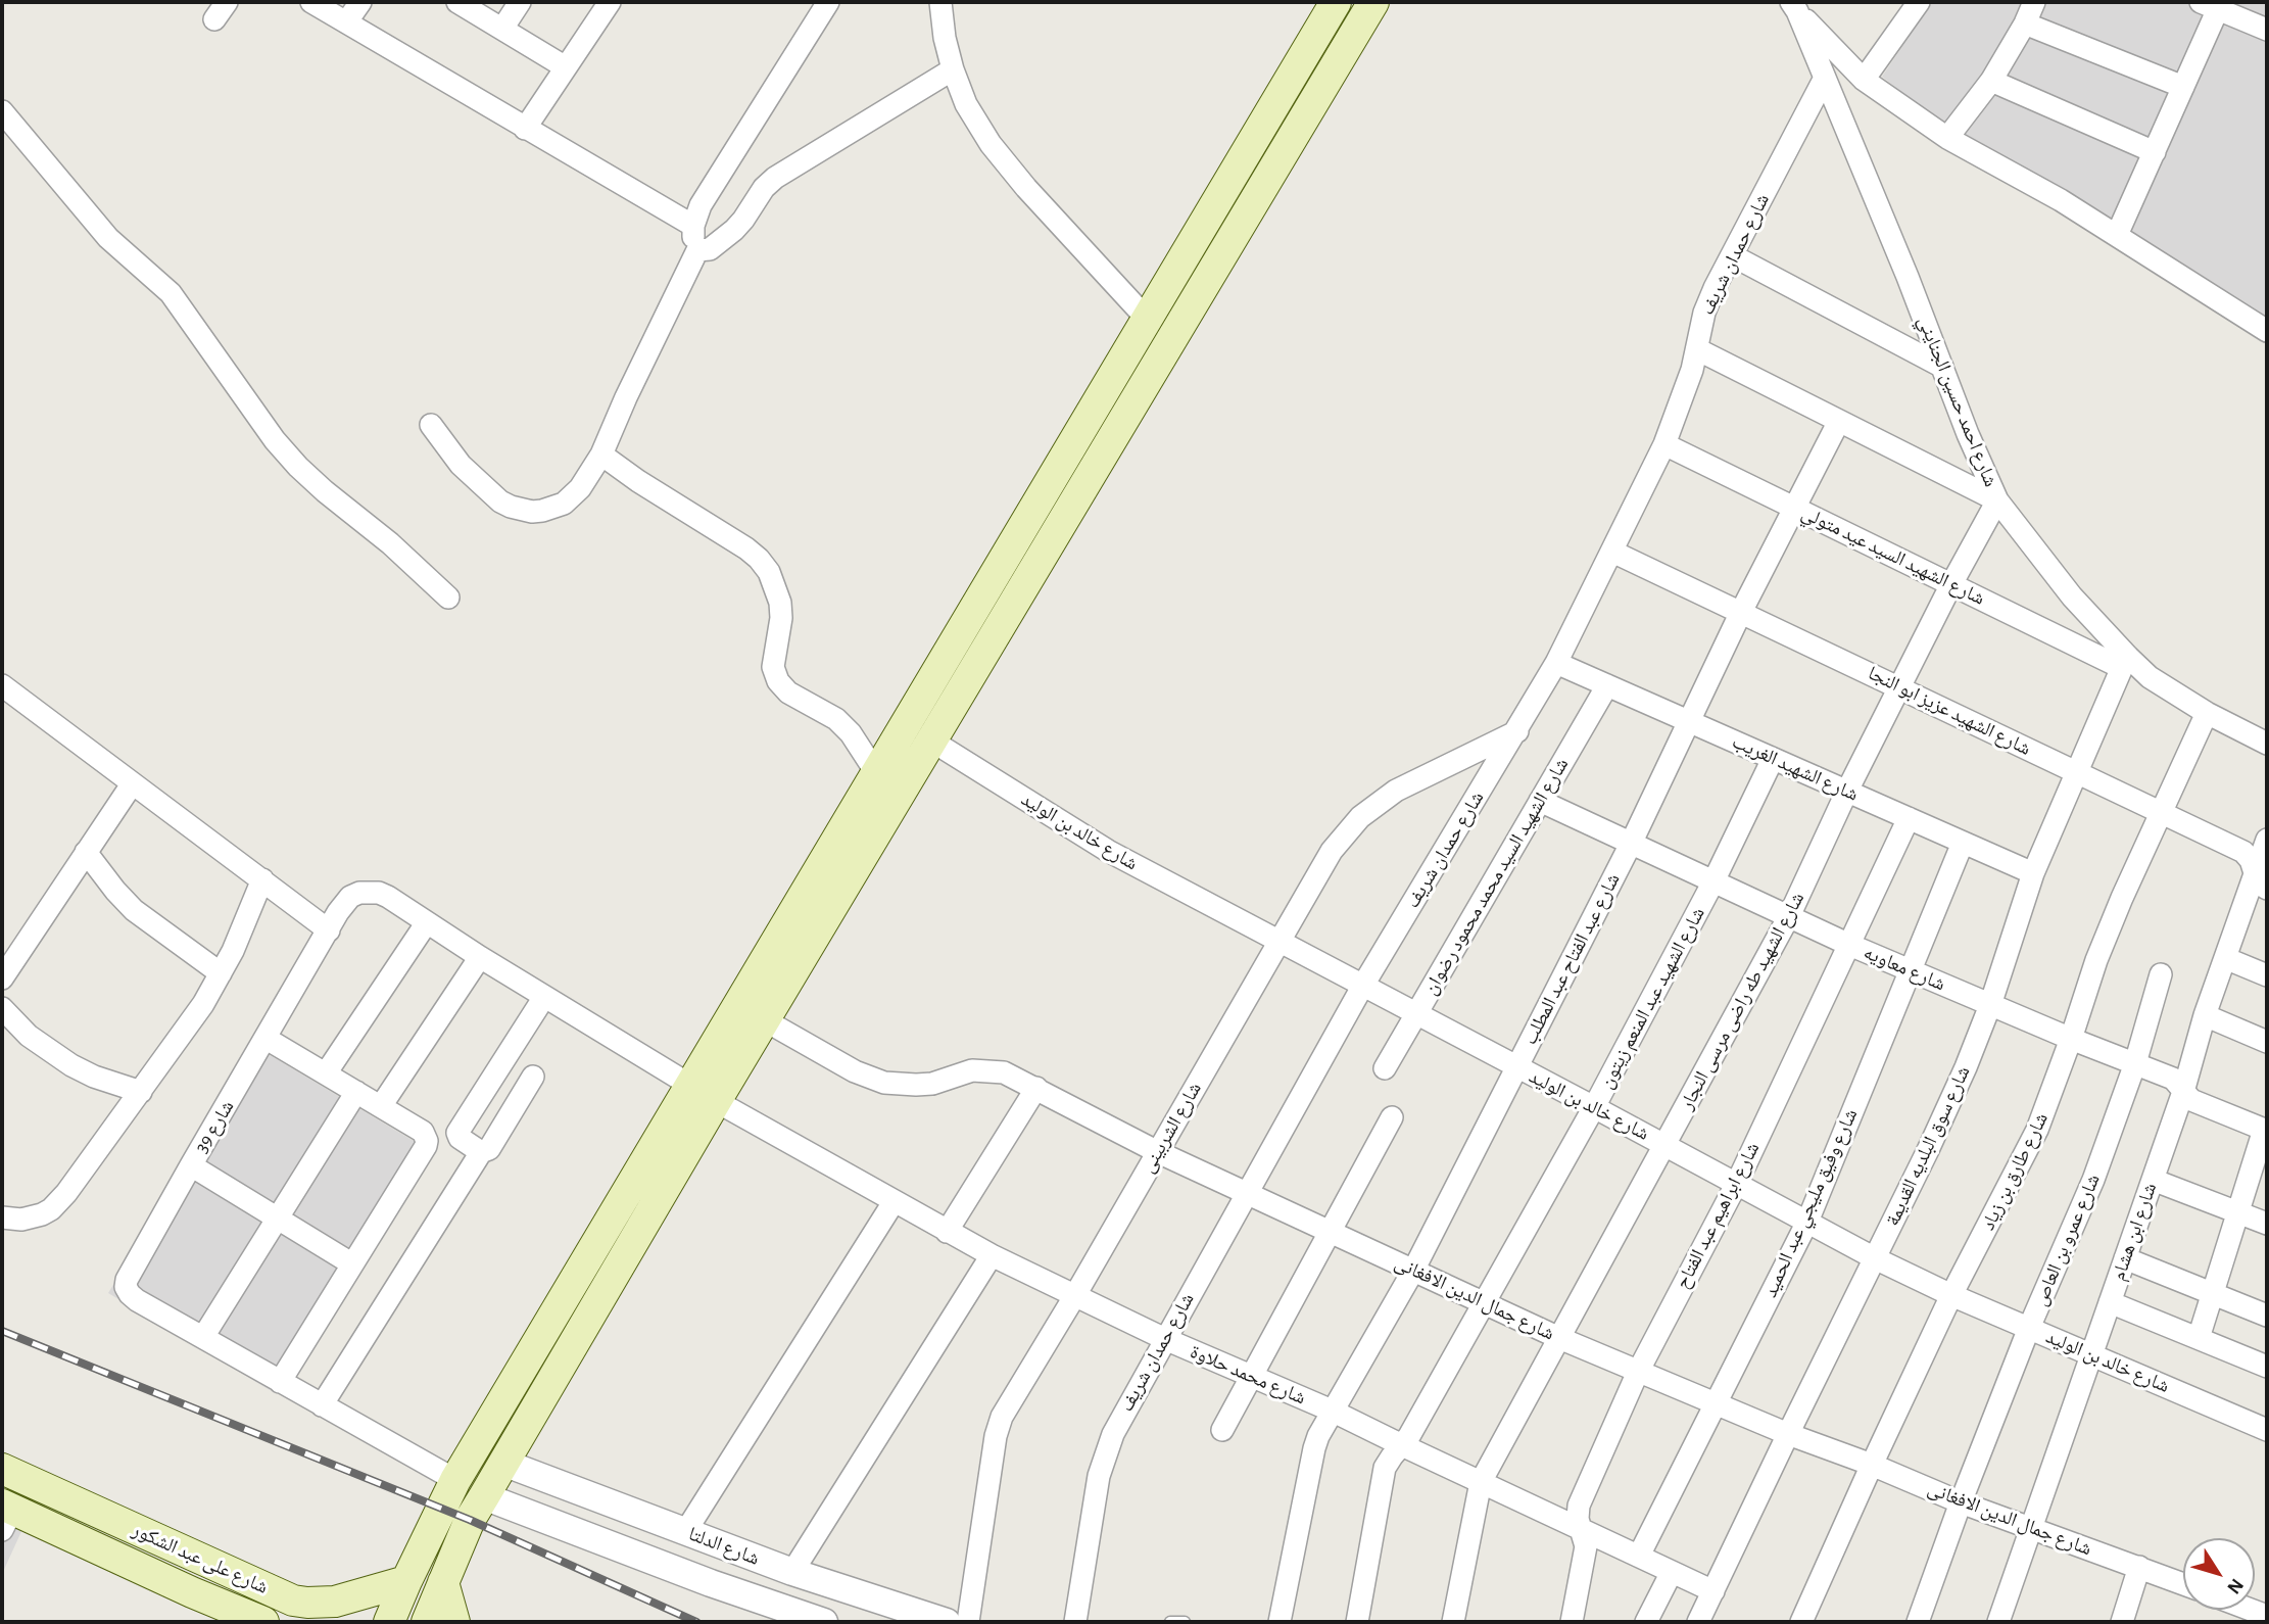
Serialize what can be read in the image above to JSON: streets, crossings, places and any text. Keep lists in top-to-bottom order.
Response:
{
  "streets": {
    "main road": ["شارع على عبد الشكور"],
    "street": [
      "شارع حمدان شريف",
      "شارع احمد حسين الجنايني",
      "شارع الشهيد السيد عيد متولي",
      "شارع الشهيد عزيز ابو النجا",
      "شارع الشهيد الغريب",
      "شارع خالد بن الوليد",
      "شارع الشهيد السيد محمد محمود رضوان",
      "شارع عبد الفتاح عبد المطلب",
      "شارع معاويه",
      "شارع الشهيد عبد المنعم زيتون",
      "شارع الشهيد طه راضى مرسى النجار",
      "شارع 39",
      "شارع الشربينى",
      "شارع سوق البلديه القديمة",
      "شارع طارق بن زياد",
      "شارع وفيق مليجي عبد الحميد",
      "شارع ابراهيم عبد الفتاح",
      "شارع ابن هشام",
      "شارع عمرو بن العاص",
      "شارع جمال الدين الافغانى",
      "شارع محمد حلاوة",
      "شارع الدلتا"
    ]
  },
  "crossings": [
    ["شارع حمدان شريف", "شارع احمد حسين الجنايني"],
    ["شارع حمدان شريف", "شارع الشهيد السيد عيد متولي"],
    ["شارع حمدان شريف", "شارع الشهيد عزيز ابو النجا"],
    ["شارع حمدان شريف", "شارع الشهيد الغريب"],
    ["شارع حمدان شريف", "شارع خالد بن الوليد"],
    ["شارع حمدان شريف", "شارع الشربينى"],
    ["شارع حمدان شريف", "شارع جمال الدين الافغانى"],
    ["شارع حمدان شريف", "شارع محمد حلاوة"],
    ["شارع احمد حسين الجنايني", "شارع الشهيد السيد عيد متولي"],
    ["شارع احمد حسين الجنايني", "شارع الشهيد طه راضى مرسى النجار"],
    ["شارع احمد حسين الجنايني", "شارع سوق البلديه القديمة"],
    ["شارع احمد حسين الجنايني", "شارع طارق بن زياد"],
    ["شارع الشهيد السيد عيد متولي", "شارع عبد الفتاح عبد المطلب"],
    ["شارع الشهيد السيد عيد متولي", "شارع الشهيد طه راضى مرسى النجار"],
    ["شارع الشهيد السيد عيد متولي", "شارع سوق البلديه القديمة"],
    ["شارع الشهيد عزيز ابو النجا", "شارع عبد الفتاح عبد المطلب"],
    ["شارع الشهيد عزيز ابو النجا", "شارع الشهيد طه راضى مرسى النجار"],
    ["شارع الشهيد عزيز ابو النجا", "شارع سوق البلديه القديمة"],
    ["شارع الشهيد عزيز ابو النجا", "شارع طارق بن زياد"],
    ["شارع الشهيد عزيز ابو النجا", "شارع ابن هشام"],
    ["شارع الشهيد الغريب", "شارع الشهيد السيد محمد محمود رضوان"],
    ["شارع الشهيد الغريب", "شارع عبد الفتاح عبد المطلب"],
    ["شارع الشهيد الغريب", "شارع الشهيد عبد المنعم زيتون"],
    ["شارع الشهيد الغريب", "شارع الشهيد طه راضى مرسى النجار"],
    ["شارع الشهيد الغريب", "شارع سوق البلديه القديمة"],
    ["شارع الشهيد الغريب", "شارع وفيق مليجي عبد الحميد"],
    ["شارع الشهيد الغريب", "شارع ابراهيم عبد الفتاح"],
    ["شارع خالد بن الوليد", "شارع الشهيد السيد محمد محمود رضوان"],
    ["شارع خالد بن الوليد", "شارع عبد الفتاح عبد المطلب"],
    ["شارع خالد بن الوليد", "شارع الشهيد عبد المنعم زيتون"],
    ["شارع خالد بن الوليد", "شارع الشهيد طه راضى مرسى النجار"],
    ["شارع خالد بن الوليد", "شارع الشربينى"],
    ["شارع خالد بن الوليد", "شارع سوق البلديه القديمة"],
    ["شارع خالد بن الوليد", "شارع طارق بن زياد"],
    ["شارع خالد بن الوليد", "شارع وفيق مليجي عبد الحميد"],
    ["شارع خالد بن الوليد", "شارع ابراهيم عبد الفتاح"],
    ["شارع خالد بن الوليد", "شارع ابن هشام"],
    ["شارع خالد بن الوليد", "شارع عمرو بن العاص"],
    ["شارع الشهيد السيد محمد محمود رضوان", "شارع معاويه"],
    ["شارع عبد الفتاح عبد المطلب", "شارع معاويه"],
    ["شارع عبد الفتاح عبد المطلب", "شارع جمال الدين الافغانى"],
    ["شارع عبد الفتاح عبد المطلب", "شارع محمد حلاوة"],
    ["شارع معاويه", "شارع الشهيد عبد المنعم زيتون"],
    ["شارع معاويه", "شارع الشهيد طه راضى مرسى النجار"],
    ["شارع معاويه", "شارع سوق البلديه القديمة"],
    ["شارع معاويه", "شارع طارق بن زياد"],
    ["شارع معاويه", "شارع وفيق مليجي عبد الحميد"],
    ["شارع معاويه", "شارع ابراهيم عبد الفتاح"],
    ["شارع معاويه", "شارع ابن هشام"],
    ["شارع معاويه", "شارع عمرو بن العاص"],
    ["شارع الشهيد عبد المنعم زيتون", "شارع جمال الدين الافغانى"],
    ["شارع الشهيد عبد المنعم زيتون", "شارع محمد حلاوة"],
    ["شارع الشهيد طه راضى مرسى النجار", "شارع جمال الدين الافغانى"],
    ["شارع الشهيد طه راضى مرسى النجار", "شارع محمد حلاوة"],
    ["شارع 39", "شارع محمد حلاوة"],
    ["شارع الشربينى", "شارع جمال الدين الافغانى"],
    ["شارع الشربينى", "شارع محمد حلاوة"],
    ["شارع سوق البلديه القديمة", "شارع جمال الدين الافغانى"],
    ["شارع سوق البلديه القديمة", "شارع محمد حلاوة"],
    ["شارع طارق بن زياد", "شارع جمال الدين الافغانى"],
    ["شارع وفيق مليجي عبد الحميد", "شارع جمال الدين الافغانى"],
    ["شارع وفيق مليجي عبد الحميد", "شارع محمد حلاوة"],
    ["شارع ابراهيم عبد الفتاح", "شارع جمال الدين الافغانى"],
    ["شارع ابراهيم عبد الفتاح", "شارع محمد حلاوة"],
    ["شارع ابن هشام", "شارع جمال الدين الافغانى"],
    ["شارع عمرو بن العاص", "شارع جمال الدين الافغانى"]
  ],
  "north": "bottom right"
}
